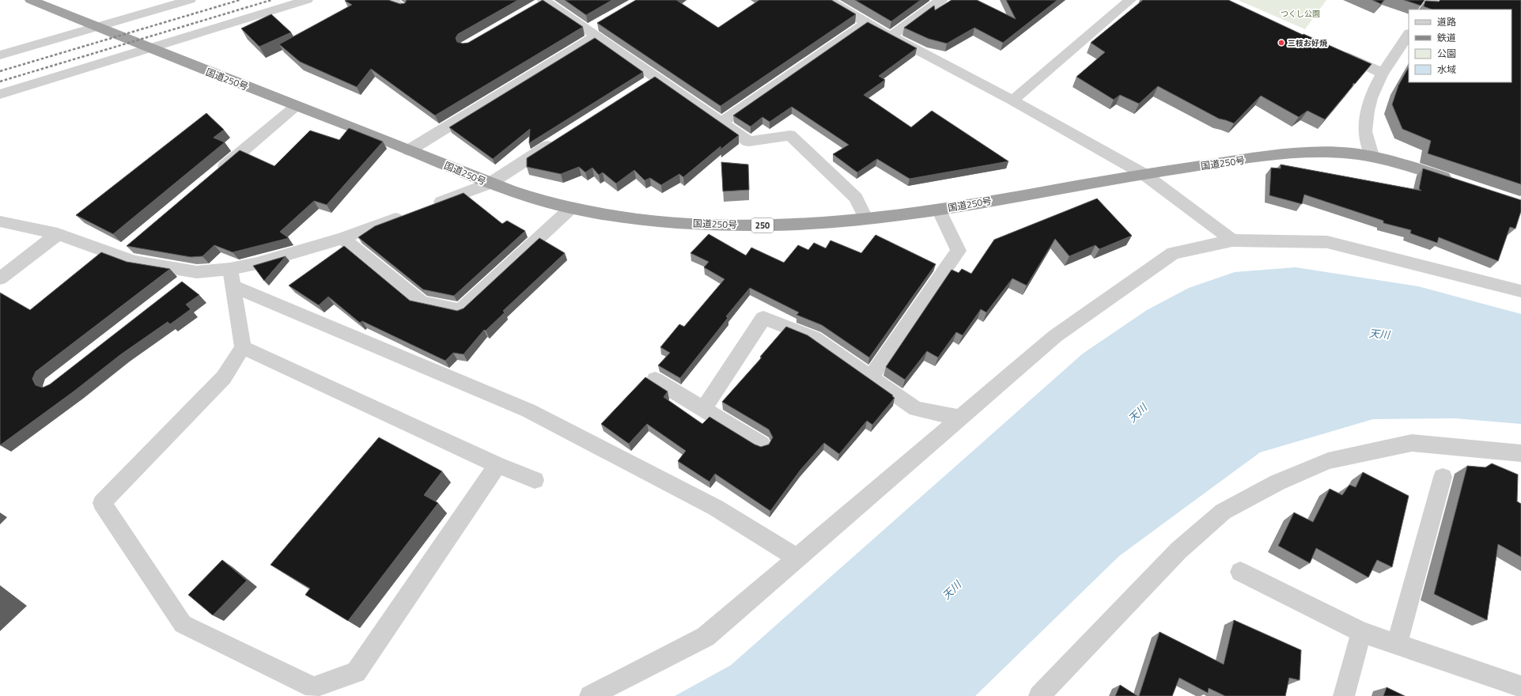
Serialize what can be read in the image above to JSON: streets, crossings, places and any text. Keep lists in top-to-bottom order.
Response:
{
  "streets": {
    "highway": ["国道250号", "250"]
  },
  "water": ["天川"],
  "parks": ["つくし公園"],
  "places": ["三枝お好焼"],
  "legend": [
    "道路",
    "鉄道",
    "公園",
    "水域"
  ]
}
